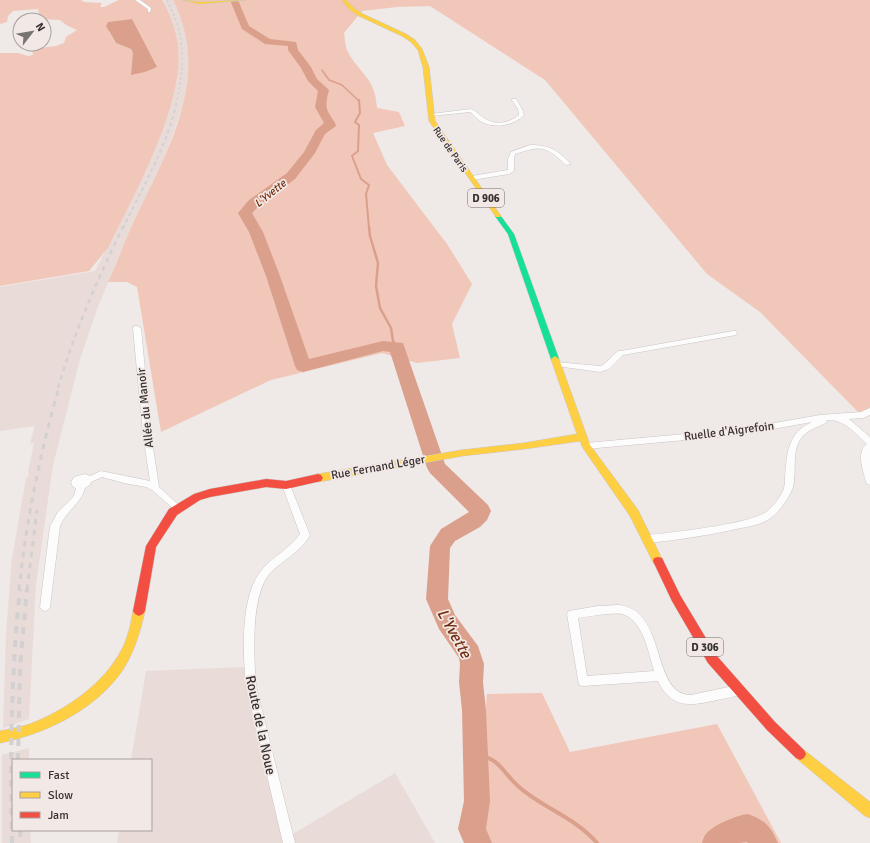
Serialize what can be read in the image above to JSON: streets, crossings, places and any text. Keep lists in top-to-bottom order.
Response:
{
  "streets": {
    "main road": [
      "Rue de Paris",
      "D 906",
      "Rue Fernand Léger",
      "D 306"
    ],
    "street": ["Allée du Manoir", "Ruelle d'Aigrefoin", "Route de la Noue"]
  },
  "crossings": [
    ["Rue de Paris", "Rue Fernand Léger"],
    ["Rue de Paris", "D 306"],
    ["Ruelle d'Aigrefoin", "D 306"],
    ["Rue Fernand Léger", "D 306"],
    ["Rue Fernand Léger", "Route de la Noue"]
  ],
  "water": ["L'Yvette"],
  "legend": ["Fast", "Slow", "Jam"],
  "north": "top right"
}
